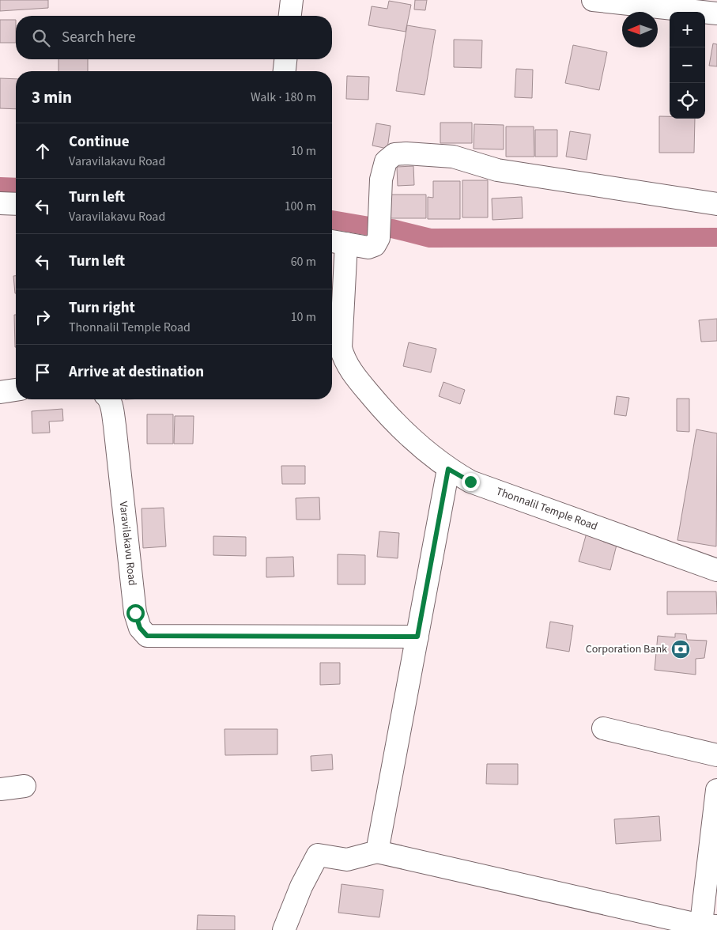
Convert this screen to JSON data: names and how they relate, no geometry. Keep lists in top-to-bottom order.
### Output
{
  "streets": {
    "street": ["Thonnalil Temple Road", "Varavilakavu Road"]
  },
  "places": {
    "bank": ["Corporation Bank"]
  },
  "north": "left",
  "page": {
    "map_buttons": ["+", "−"],
    "search": "Search here",
    "heading": ["3 min", "Walk · 180 m"],
    "list": [
      ["Continue", "Varavilakavu Road", "10 m"],
      ["Turn left", "Varavilakavu Road", "100 m"],
      ["Turn left", "60 m"],
      ["Turn right", "Thonnalil Temple Road", "10 m"],
      "Arrive at destination"
    ]
  }
}
